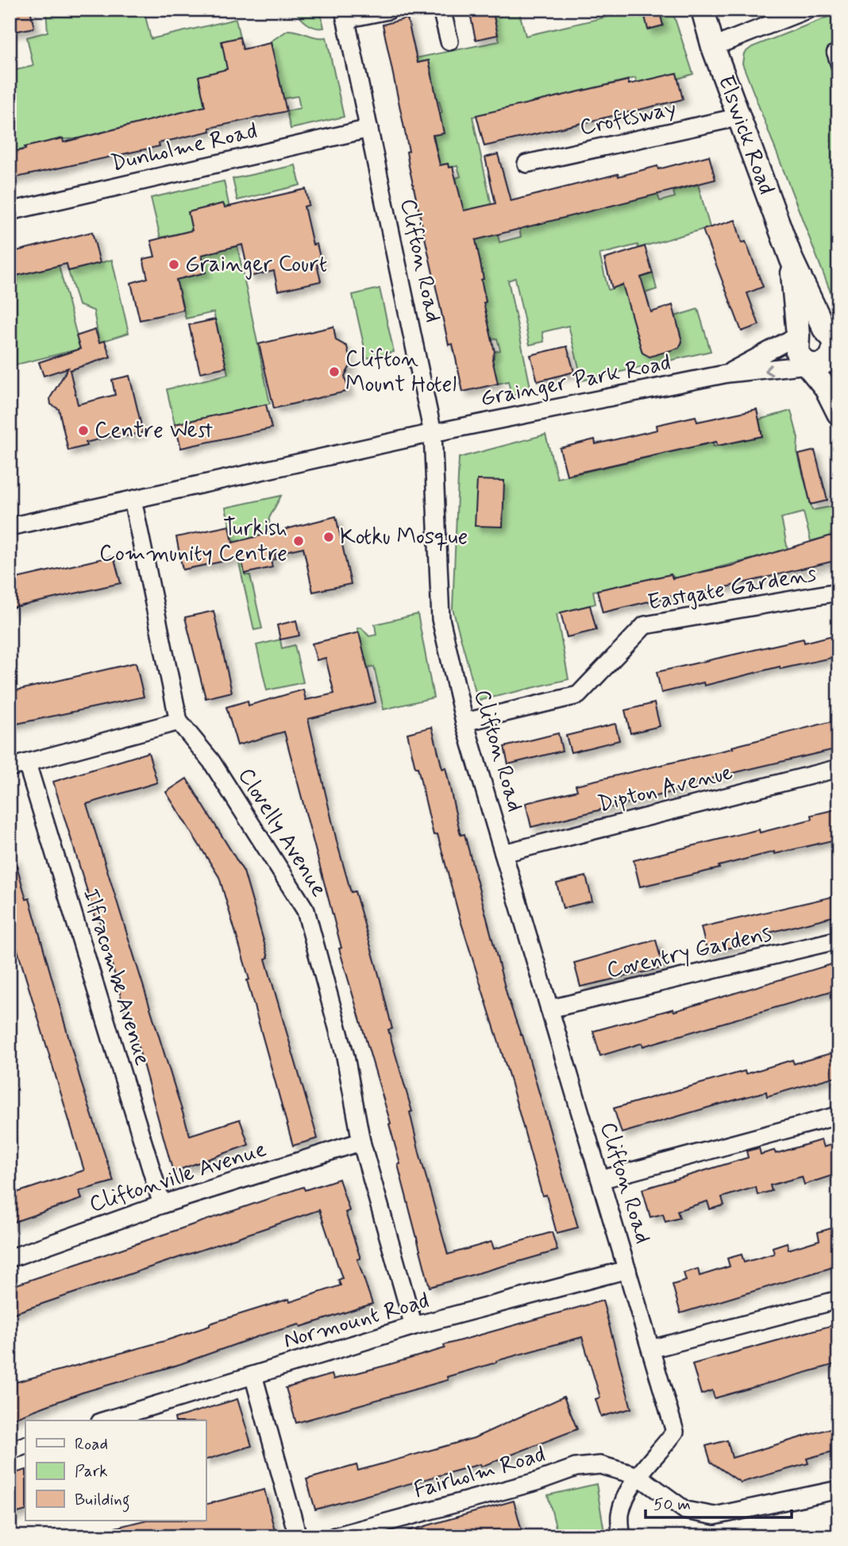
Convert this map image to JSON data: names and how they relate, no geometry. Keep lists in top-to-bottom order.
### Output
{
  "streets": {
    "main road": ["Elswick Road"],
    "street": [
      "Croftsway",
      "Dunholme Road",
      "Clifton Road",
      "Grainger Park Road",
      "Eastgate Gardens",
      "Dipton Avenue",
      "Clovelly Avenue",
      "Coventry Gardens",
      "Ilfracombe Avenue",
      "Cliftonville Avenue",
      "Normount Road",
      "Fairholm Road"
    ]
  },
  "crossings": [
    ["Croftsway", "Elswick Road"],
    ["Elswick Road", "Grainger Park Road"],
    ["Dunholme Road", "Clifton Road"],
    ["Clifton Road", "Grainger Park Road"],
    ["Clifton Road", "Eastgate Gardens"],
    ["Clifton Road", "Dipton Avenue"],
    ["Clifton Road", "Coventry Gardens"],
    ["Clifton Road", "Normount Road"],
    ["Clifton Road", "Fairholm Road"],
    ["Grainger Park Road", "Clovelly Avenue"],
    ["Clovelly Avenue", "Cliftonville Avenue"],
    ["Clovelly Avenue", "Normount Road"],
    ["Ilfracombe Avenue", "Cliftonville Avenue"]
  ],
  "places": [
    "Grainger Court",
    "Clifton Mount Hotel",
    "Centre West",
    "Kotku Mosque",
    "Turkish Community Centre"
  ],
  "legend": ["Road", "Park", "Building"],
  "scale_bar": "50 m"
}
